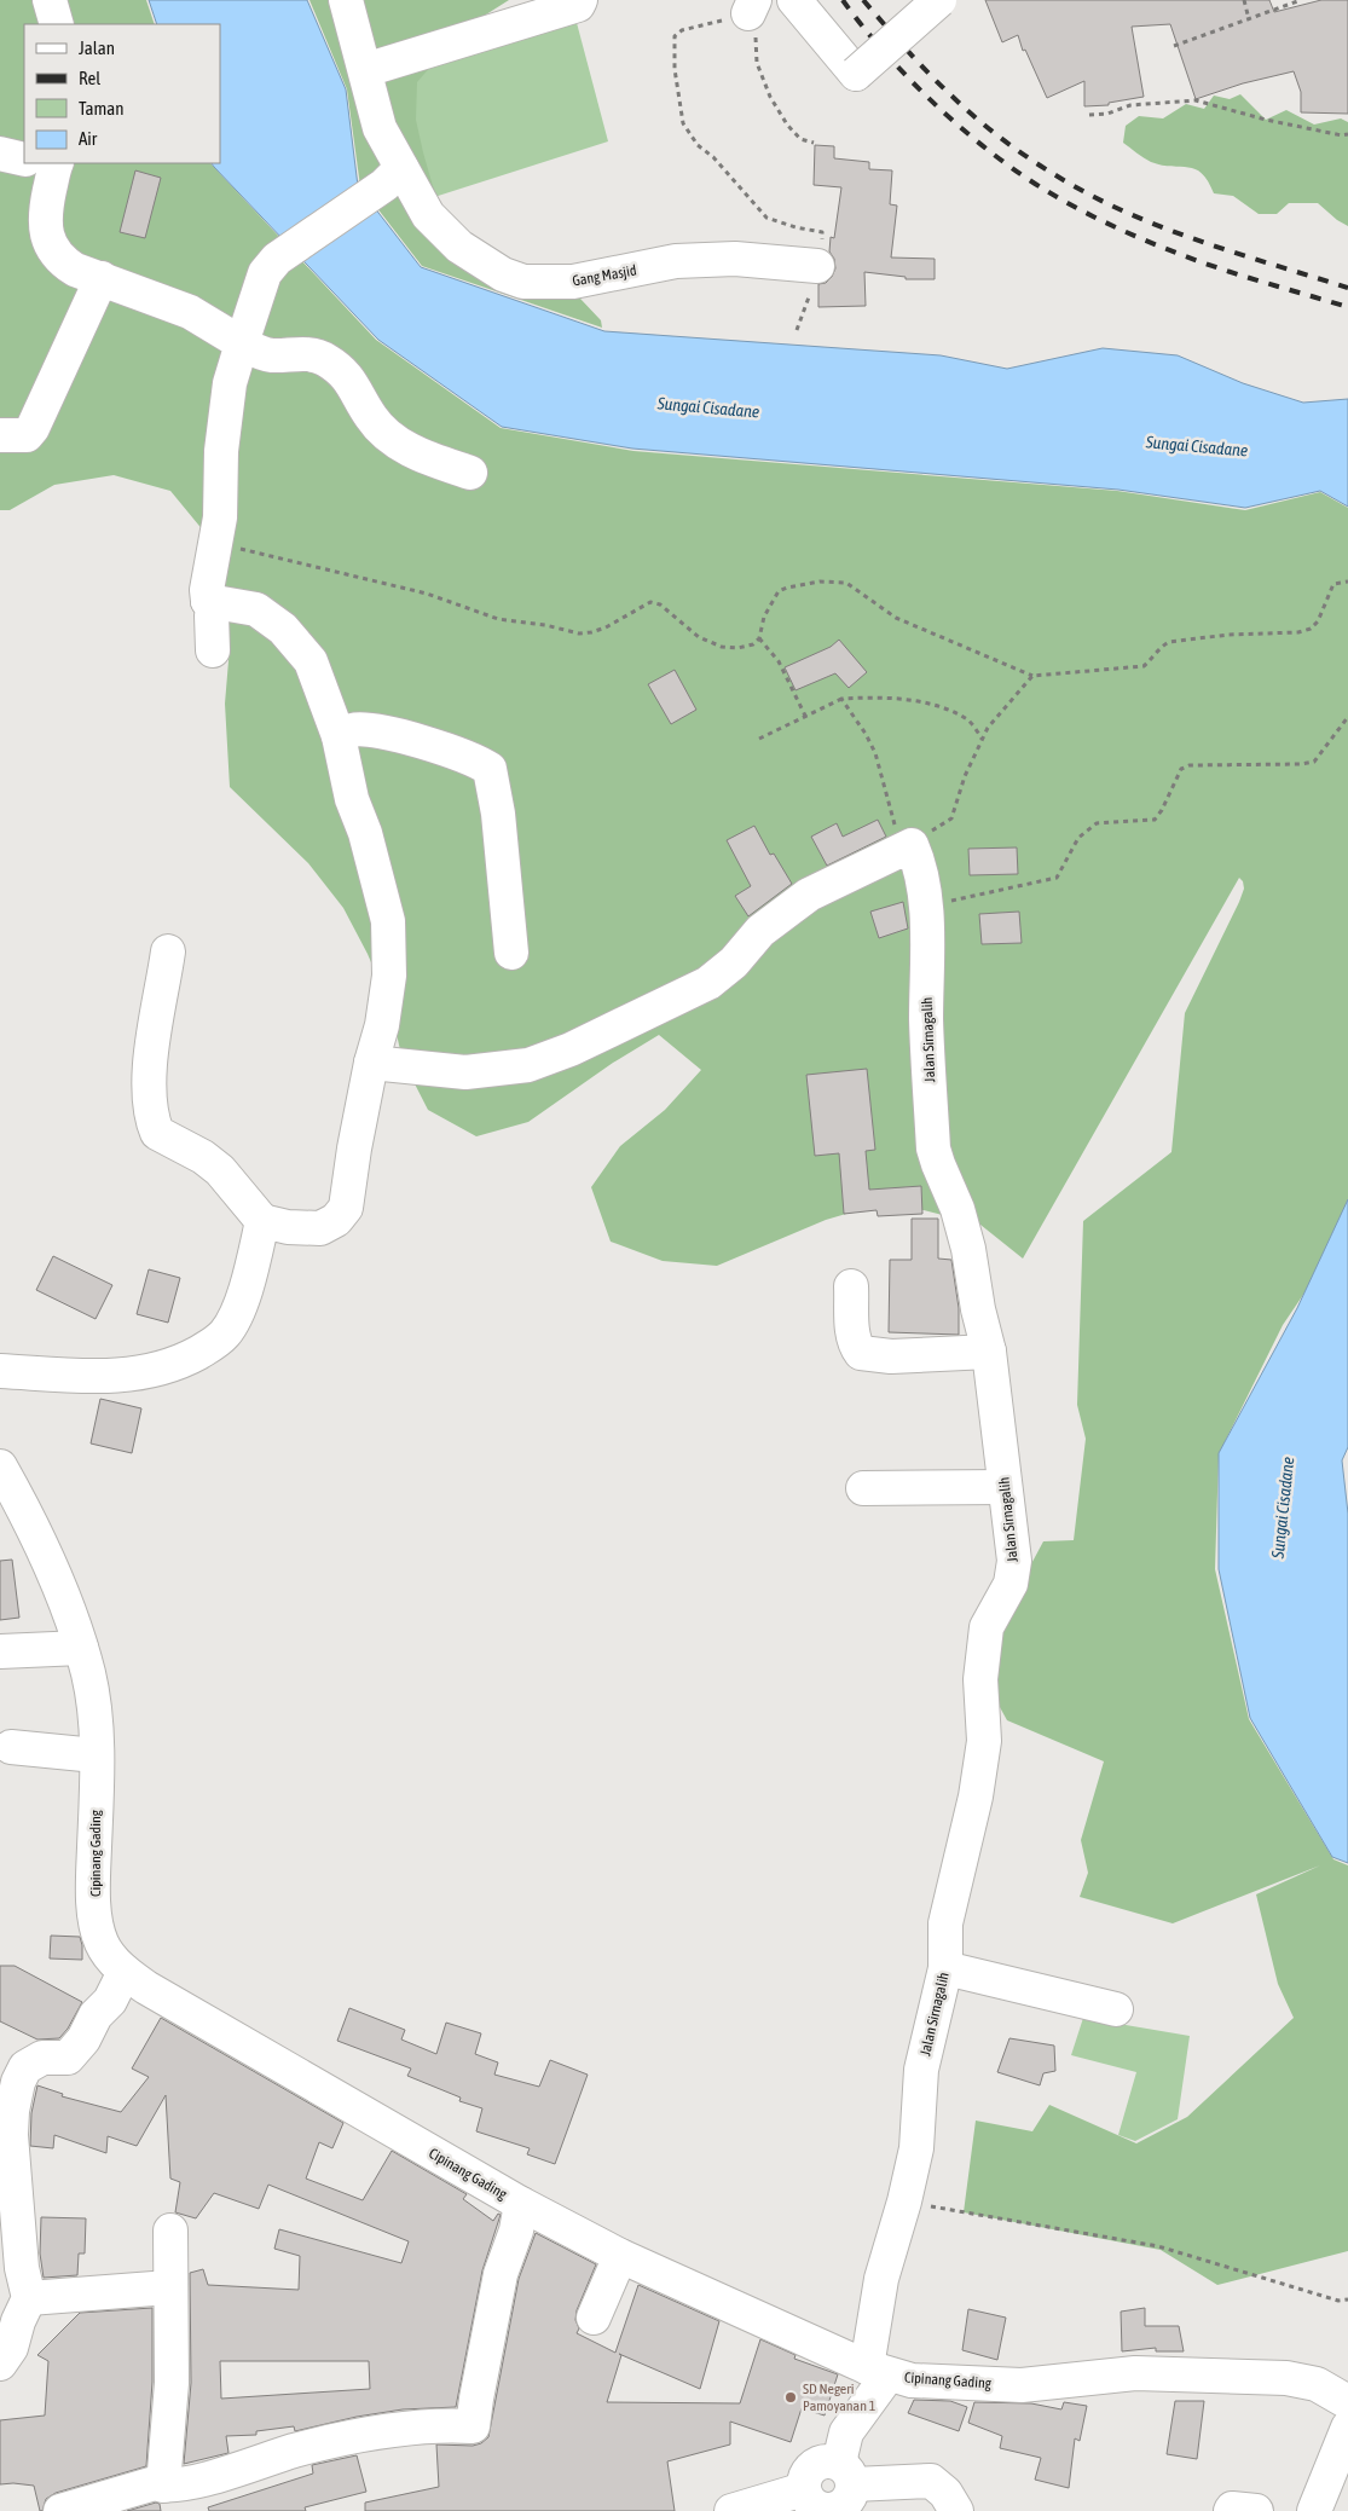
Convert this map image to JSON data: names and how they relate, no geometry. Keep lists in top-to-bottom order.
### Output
{
  "streets": {
    "street": ["Gang Masjid", "Jalan Sirnagalih", "Cipinang Gading"]
  },
  "crossings": [
    ["Jalan Sirnagalih", "Cipinang Gading"]
  ],
  "water": ["Sungai Cisadane"],
  "places": ["SD Negeri Pamoyanan 1"],
  "legend": [
    "Jalan",
    "Rel",
    "Taman",
    "Air"
  ]
}
